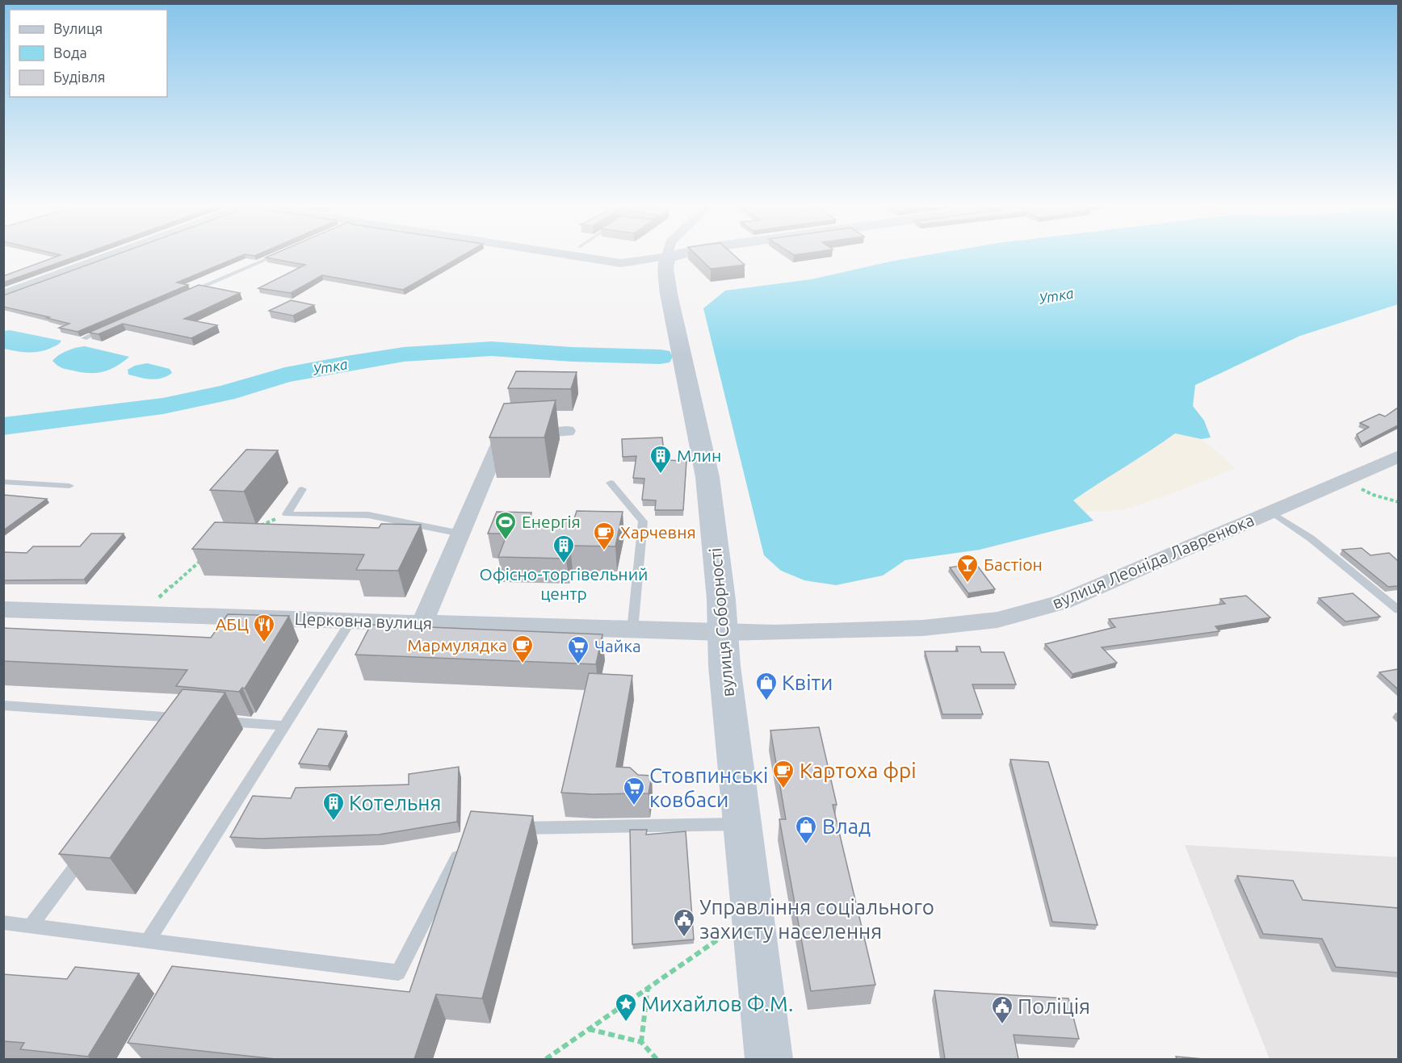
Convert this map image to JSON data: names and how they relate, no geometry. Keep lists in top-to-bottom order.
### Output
{
  "streets": {
    "main road": ["вулиця Соборності"],
    "street": ["вулиця Леоніда Лавренюка", "Церковна вулиця"]
  },
  "crossings": [
    ["вулиця Леоніда Лавренюка", "Церковна вулиця"],
    ["вулиця Леоніда Лавренюка", "вулиця Соборності"],
    ["Церковна вулиця", "вулиця Соборності"]
  ],
  "water": ["Утка"],
  "places": {
    "building": ["Млин", "Офісно-торгівельний центр", "Котельня"],
    "sports": ["Енергія"],
    "cafe": ["Харчевня", "Мармулядка", "Картоха фрі"],
    "bar": ["Бастіон"],
    "restaurant": ["АБЦ"],
    "supermarket": ["Чайка", "Стовпинські ковбаси"],
    "shop": ["Квіти", "Влад"],
    "public building": ["Управління соціального захисту населення", "Поліція"],
    "place": ["Михайлов Ф.М."]
  },
  "legend": ["Вулиця", "Вода", "Будівля"]
}
